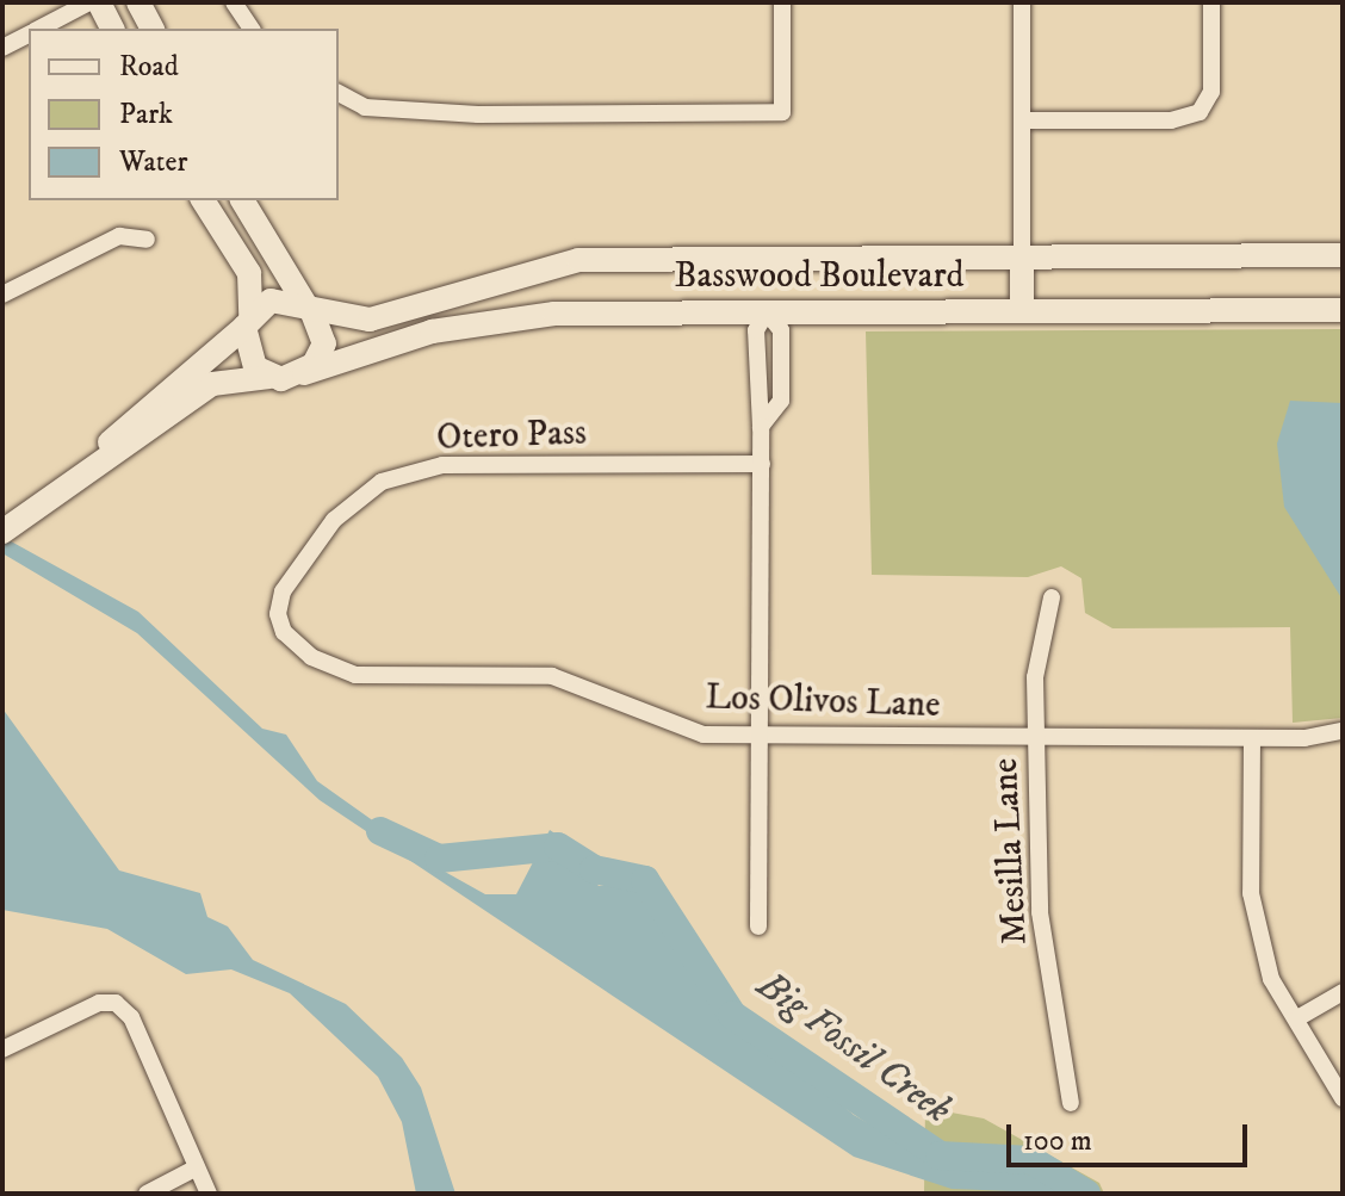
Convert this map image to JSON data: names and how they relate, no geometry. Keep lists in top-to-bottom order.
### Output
{
  "streets": {
    "main road": ["Basswood Boulevard"],
    "street": ["Otero Pass", "Los Olivos Lane", "Mesilla Lane"]
  },
  "crossings": [
    ["Otero Pass", "Los Olivos Lane"],
    ["Los Olivos Lane", "Mesilla Lane"]
  ],
  "water": ["Big Fossil Creek"],
  "legend": ["Road", "Park", "Water"],
  "scale_bar": "100 m"
}
